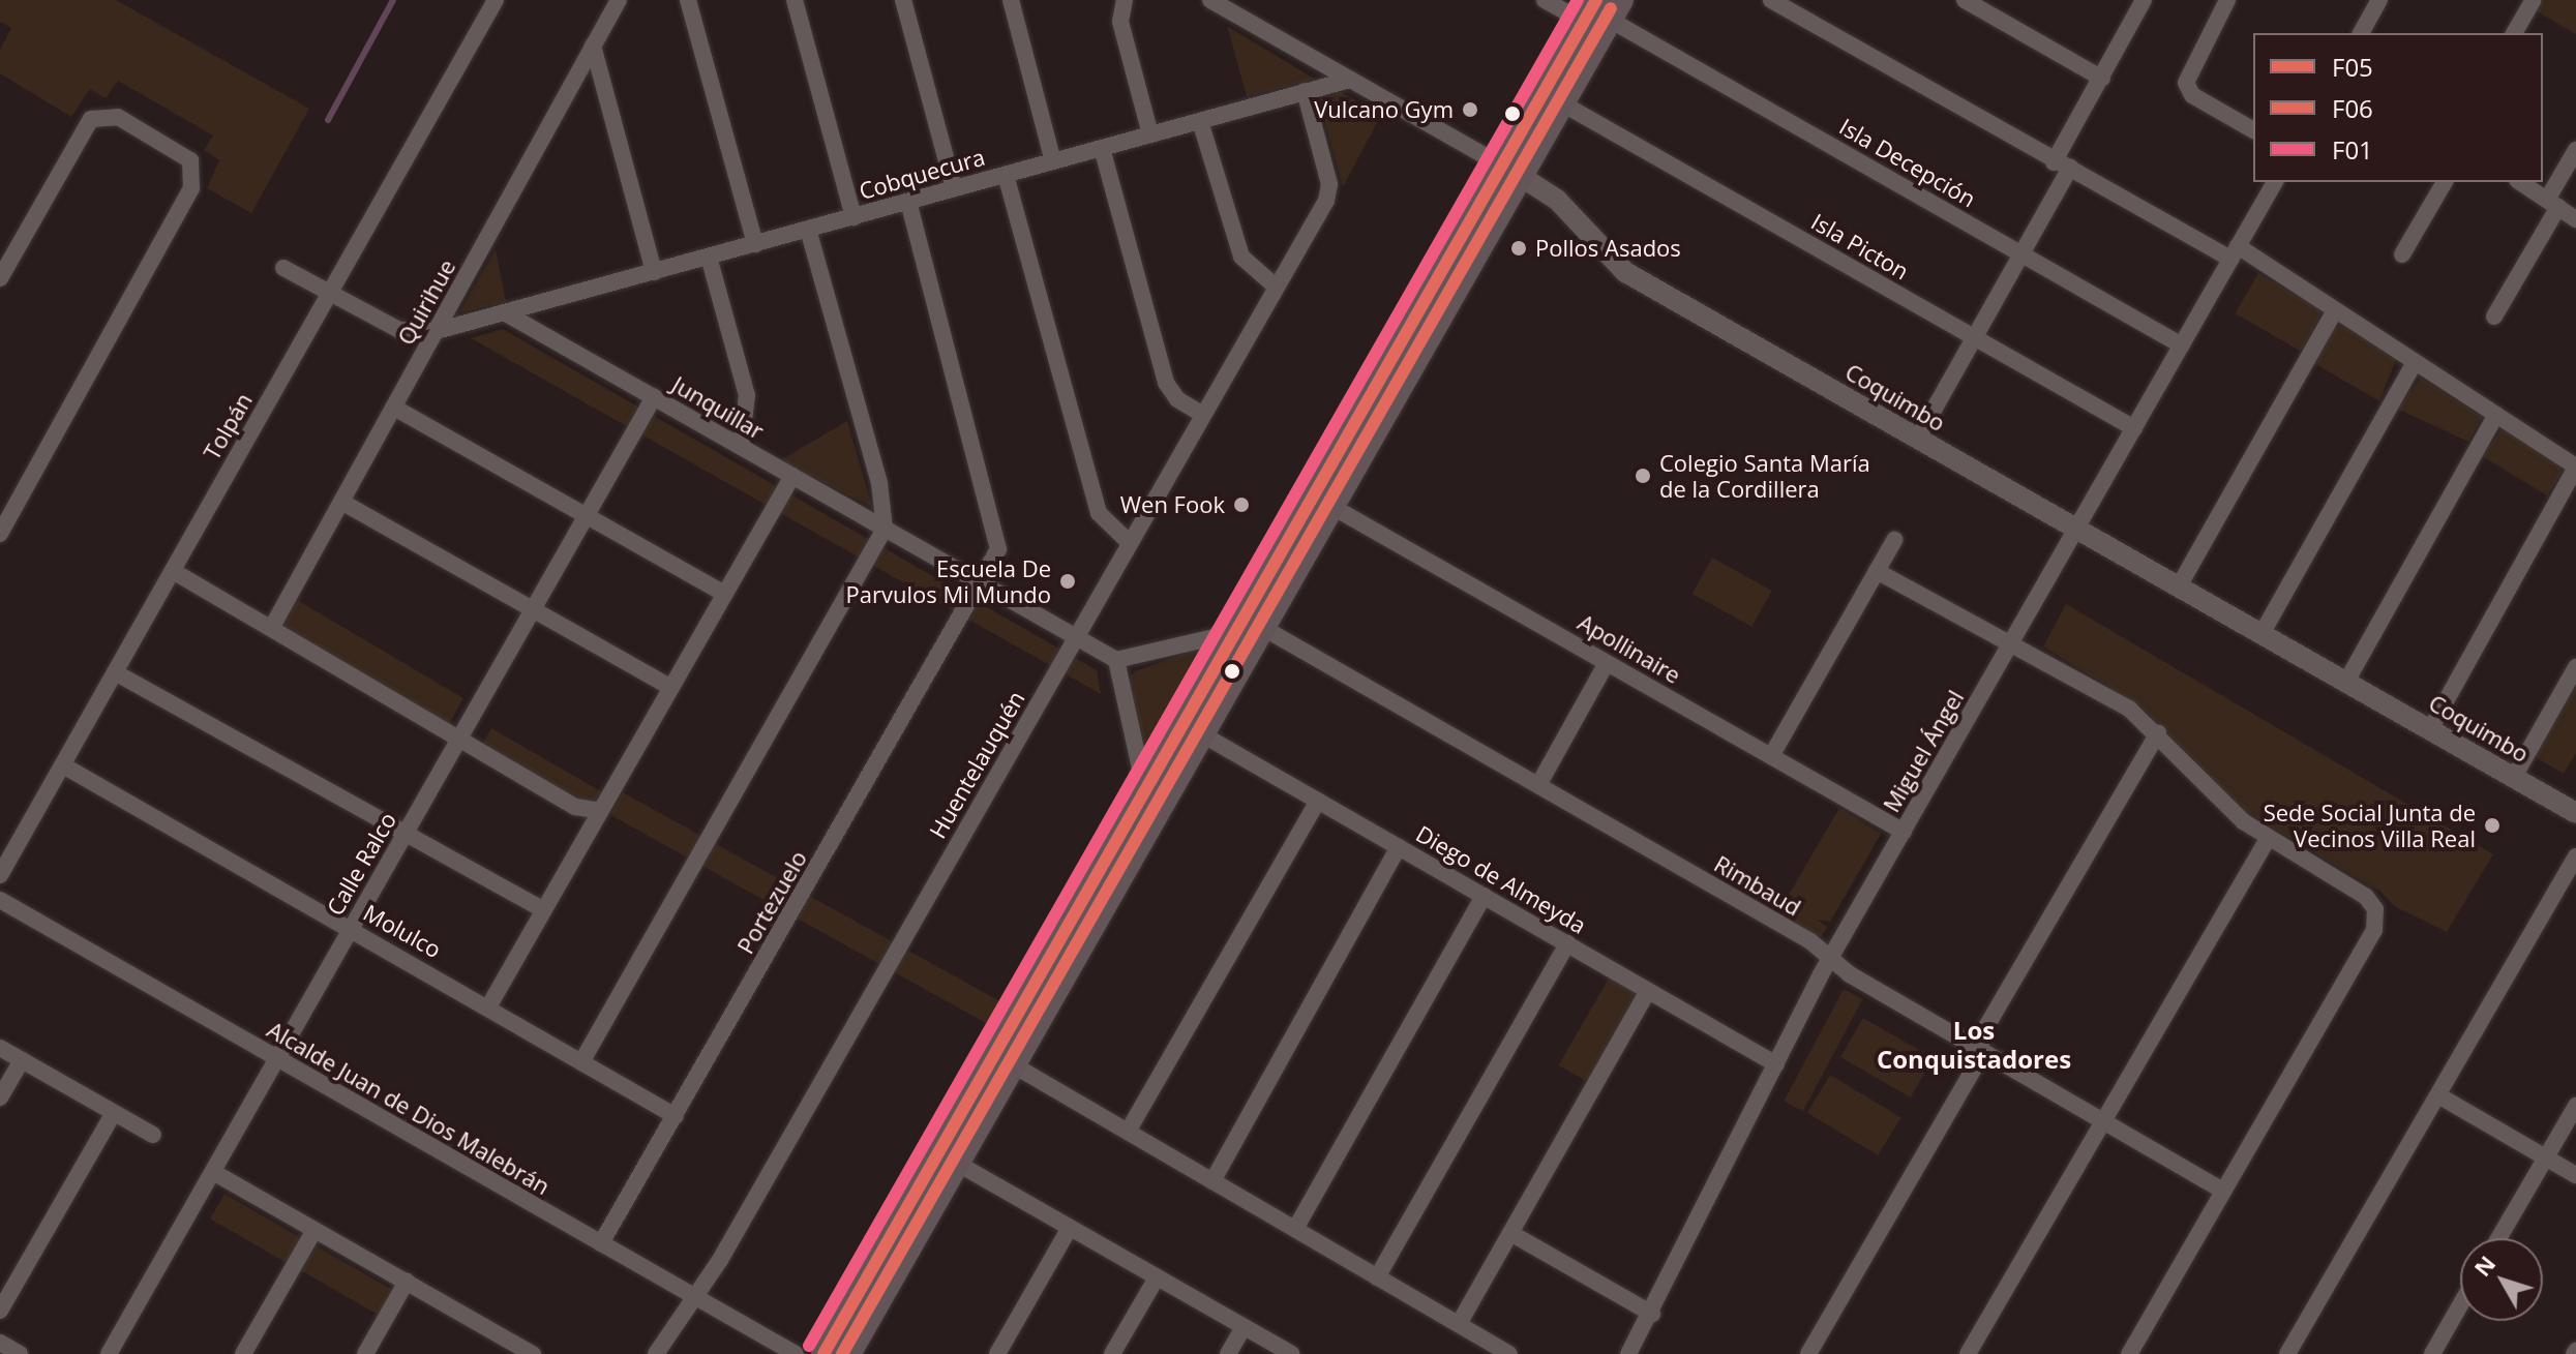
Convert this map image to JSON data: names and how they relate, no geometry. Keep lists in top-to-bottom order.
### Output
{
  "streets": {
    "street": [
      "Isla Decepción",
      "Cobquecura",
      "Isla Picton",
      "Quirihue",
      "Coquimbo",
      "Junquillar",
      "Tolpán",
      "Apollinaire",
      "Miguel Ángel",
      "Huentelauquén",
      "Calle Ralco",
      "Diego de Almeyda",
      "Rimbaud",
      "Portezuelo",
      "Molulco",
      "Alcalde Juan de Dios Malebrán"
    ]
  },
  "crossings": [
    ["Isla Decepción", "Miguel Ángel"],
    ["Cobquecura", "Coquimbo"],
    ["Cobquecura", "Junquillar"],
    ["Cobquecura", "Huentelauquén"],
    ["Cobquecura", "Portezuelo"],
    ["Isla Picton", "Miguel Ángel"],
    ["Coquimbo", "Miguel Ángel"],
    ["Junquillar", "Huentelauquén"],
    ["Junquillar", "Calle Ralco"],
    ["Junquillar", "Portezuelo"],
    ["Tolpán", "Molulco"],
    ["Apollinaire", "Miguel Ángel"],
    ["Miguel Ángel", "Diego de Almeyda"],
    ["Miguel Ángel", "Rimbaud"],
    ["Huentelauquén", "Alcalde Juan de Dios Malebrán"],
    ["Calle Ralco", "Molulco"],
    ["Calle Ralco", "Alcalde Juan de Dios Malebrán"],
    ["Portezuelo", "Molulco"],
    ["Portezuelo", "Alcalde Juan de Dios Malebrán"]
  ],
  "districts": ["Los Conquistadores"],
  "places": [
    "Vulcano Gym",
    "Pollos Asados",
    "Colegio Santa María de la Cordillera",
    "Wen Fook",
    "Escuela De Parvulos Mi Mundo",
    "Sede Social Junta de Vecinos Villa Real"
  ],
  "lines": ["transit line F05", "transit line F01", "transit line F06"],
  "legend": ["F05", "F06", "F01"],
  "north": "top left"
}
